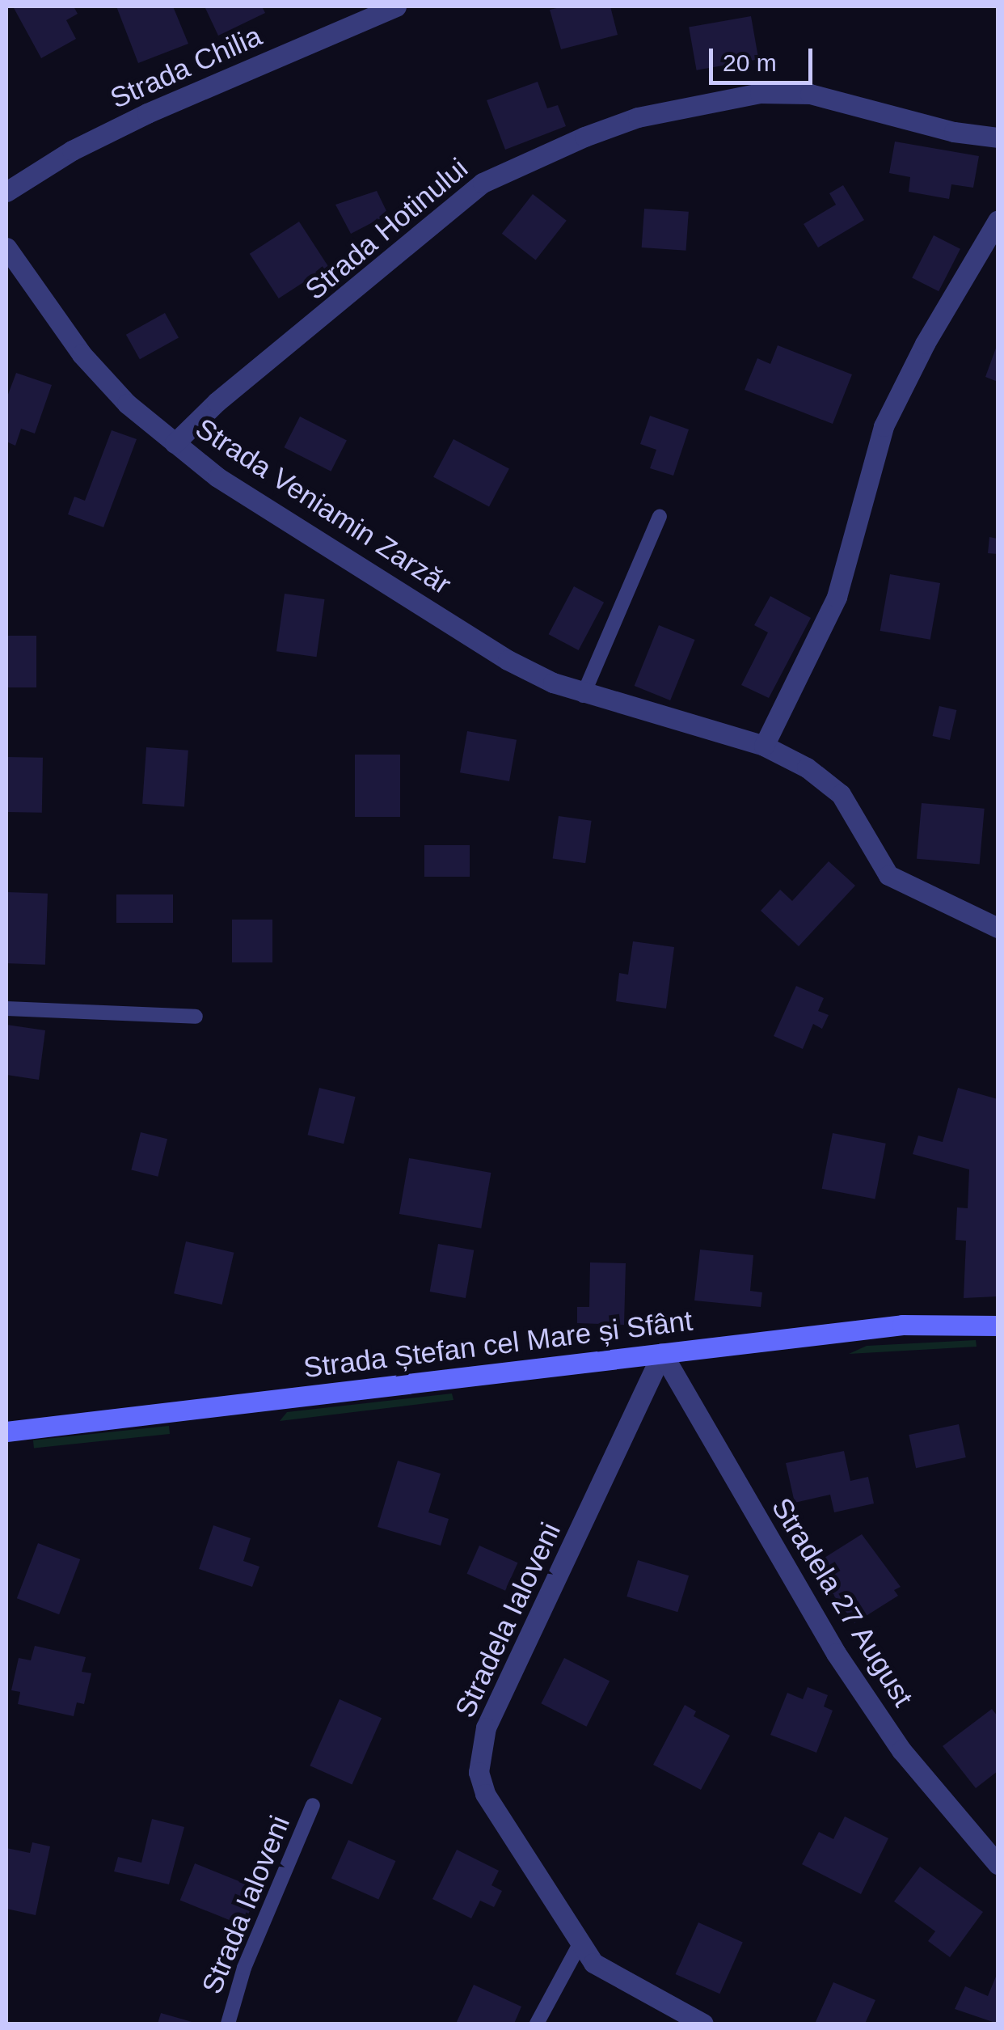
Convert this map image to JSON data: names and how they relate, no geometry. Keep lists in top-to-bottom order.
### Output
{
  "streets": {
    "main road": ["Strada Ștefan cel Mare și Sfânt"],
    "street": [
      "Strada Chilia",
      "Strada Hotinului",
      "Strada Veniamin Zarzăr",
      "Stradela 27 August",
      "Stradela Ialoveni"
    ],
    "lane": ["Strada Ialoveni"]
  },
  "crossings": [
    ["Strada Hotinului", "Strada Veniamin Zarzăr"],
    ["Strada Ștefan cel Mare și Sfânt", "Stradela 27 August"],
    ["Strada Ștefan cel Mare și Sfânt", "Stradela Ialoveni"],
    ["Stradela 27 August", "Stradela Ialoveni"]
  ],
  "scale_bar": "20 m"
}
